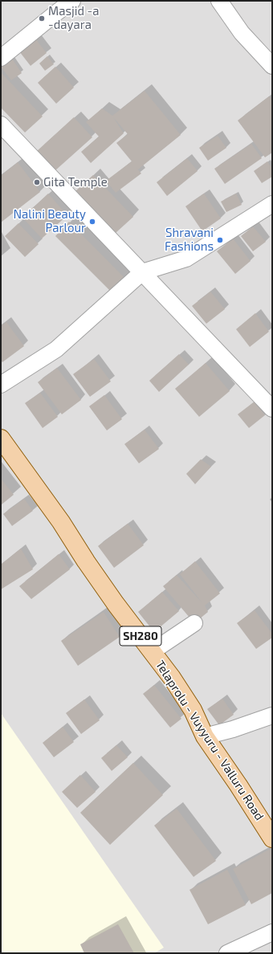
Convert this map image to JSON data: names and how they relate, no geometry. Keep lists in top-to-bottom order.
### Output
{
  "streets": {
    "main road": ["SH280", "Telaprolu - Vuyyuru - Valluru Road"]
  },
  "places": [
    "Masjid -a -dayara",
    "Gita Temple",
    "Nalini Beauty Parlour",
    "Shravani Fashions"
  ]
}
